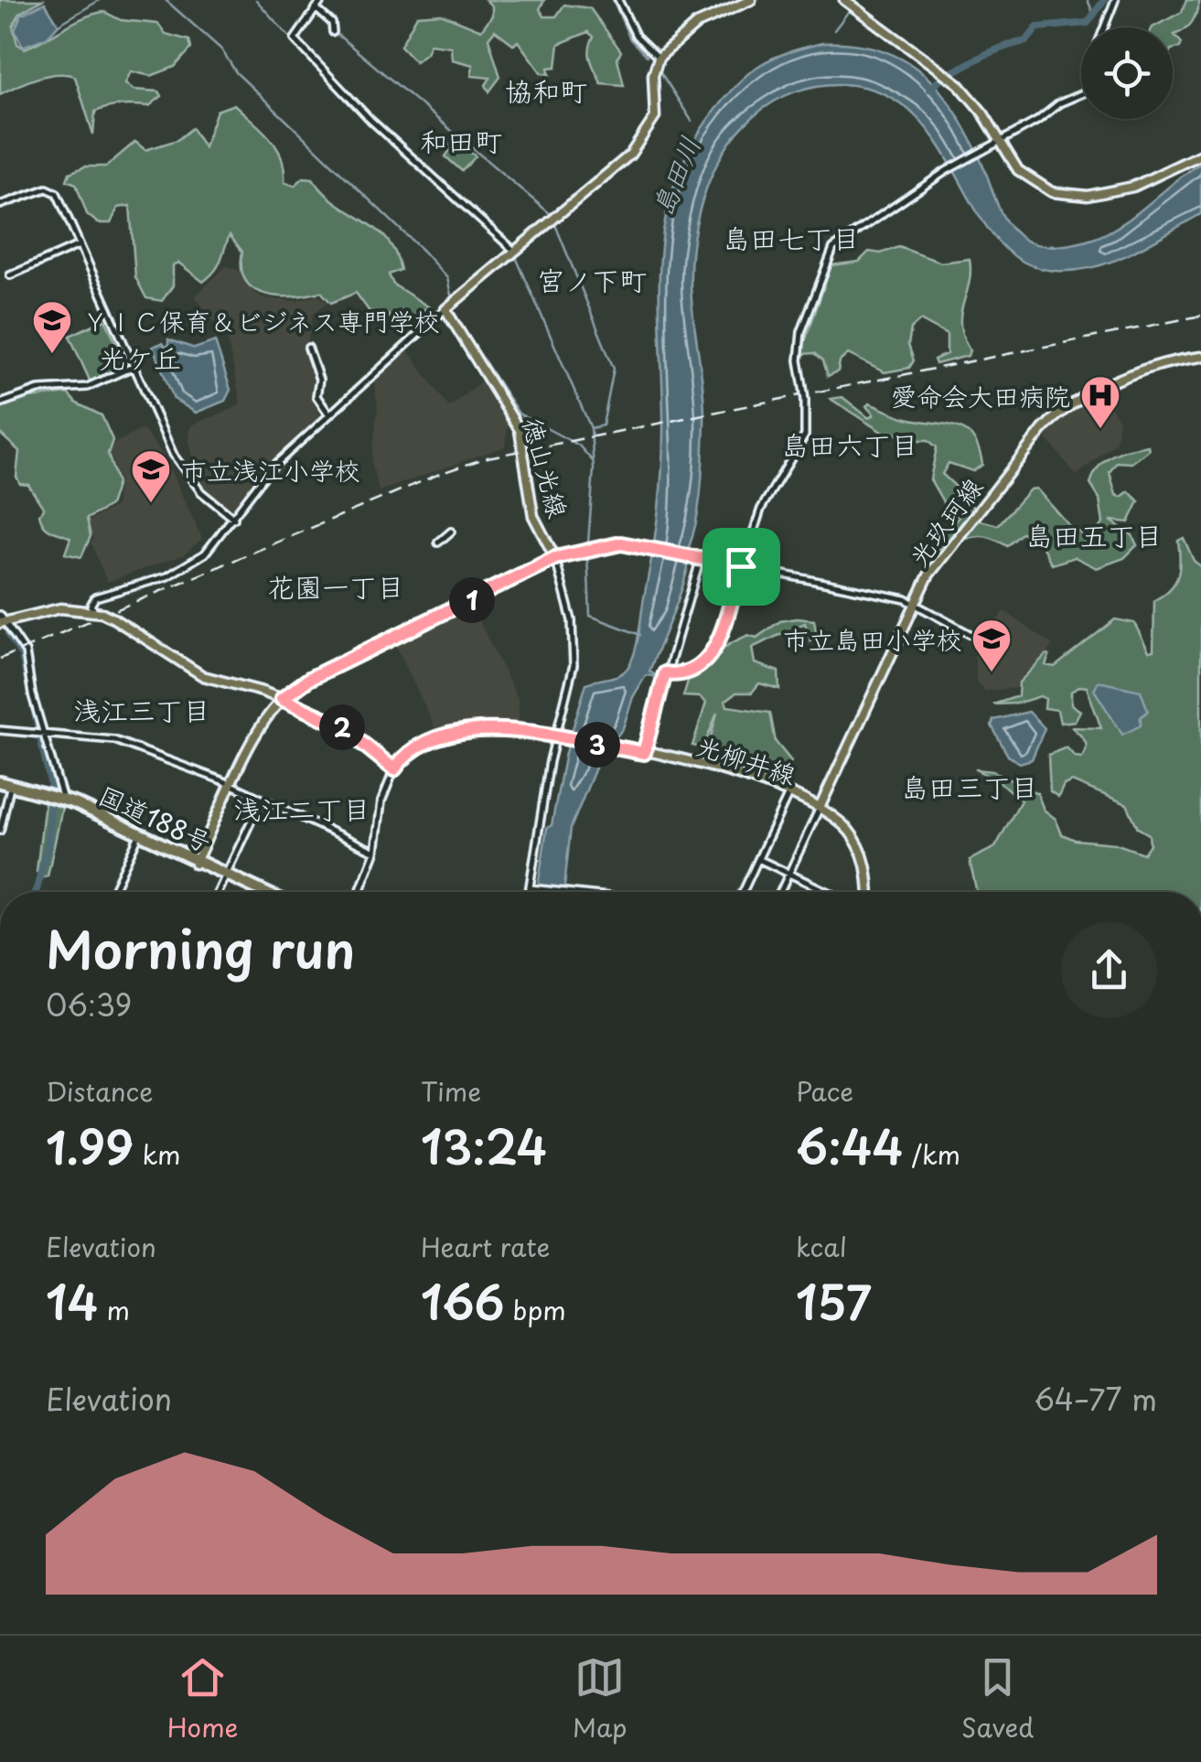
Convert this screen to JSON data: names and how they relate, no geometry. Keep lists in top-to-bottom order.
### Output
{
  "streets": {
    "highway": ["国道188号"],
    "main road": ["徳山光線", "光玖珂線", "光柳井線"]
  },
  "crossings": [
    ["光玖珂線", "光柳井線"]
  ],
  "districts": [
    "協和町",
    "和田町",
    "島田七丁目",
    "宮ノ下町",
    "光ケ丘",
    "島田六丁目",
    "島田五丁目",
    "花園一丁目",
    "浅江三丁目",
    "島田三丁目",
    "浅江二丁目"
  ],
  "water": ["島田川"],
  "places": {
    "school or university": ["ＹＩＣ保育＆ビジネス専門学校", "市立浅江小学校", "市立島田小学校"],
    "hospital": ["愛命会大田病院"]
  },
  "page": {
    "pins": ["1", "2", "3"],
    "heading": ["Morning run", "06:39"],
    "stats": [
      ["Distance", "1.99 km"],
      ["Time", "13:24"],
      ["Pace", "6:44 /km"],
      ["Elevation", "14 m"],
      ["Heart rate", "166 bpm"],
      ["kcal", "157"]
    ],
    "chart": ["Elevation", "64–77 m"],
    "tabs": ["Home", "Map", "Saved"]
  }
}
